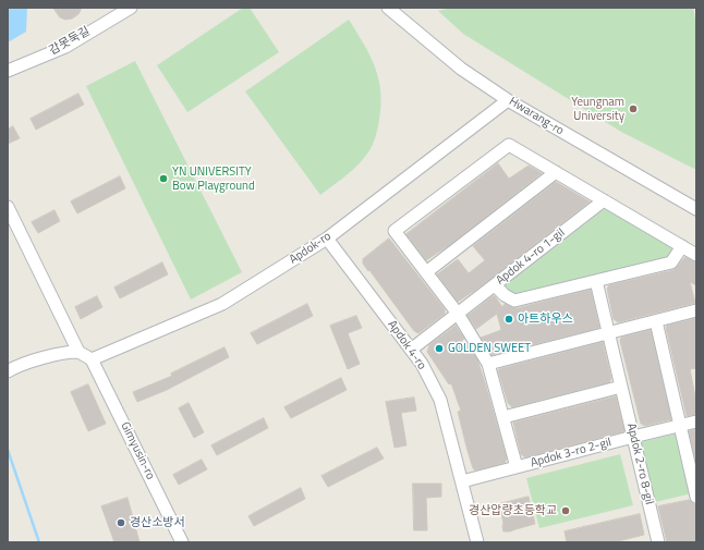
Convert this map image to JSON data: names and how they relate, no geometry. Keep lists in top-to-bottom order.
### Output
{
  "streets": {
    "street": [
      "감못둑길",
      "Hwarang-ro",
      "Apdok-ro",
      "Apdok 4-ro 1-gil",
      "Apdok 4-ro",
      "Gimyusin-ro",
      "Apdok 3-ro 2-gil",
      "Apdok 2-ro 8-gil"
    ]
  },
  "crossings": [
    ["Hwarang-ro", "Apdok-ro"],
    ["Apdok-ro", "Apdok 4-ro"],
    ["Apdok-ro", "Gimyusin-ro"],
    ["Apdok 4-ro 1-gil", "Apdok 4-ro"],
    ["Apdok 4-ro", "Apdok 3-ro 2-gil"],
    ["Apdok 3-ro 2-gil", "Apdok 2-ro 8-gil"]
  ],
  "places": [
    "Yeungnam University",
    "YN UNIVERSITY Bow Playground",
    "아트하우스",
    "GOLDEN SWEET",
    "경산압량초등학교",
    "경산소방서"
  ]
}
